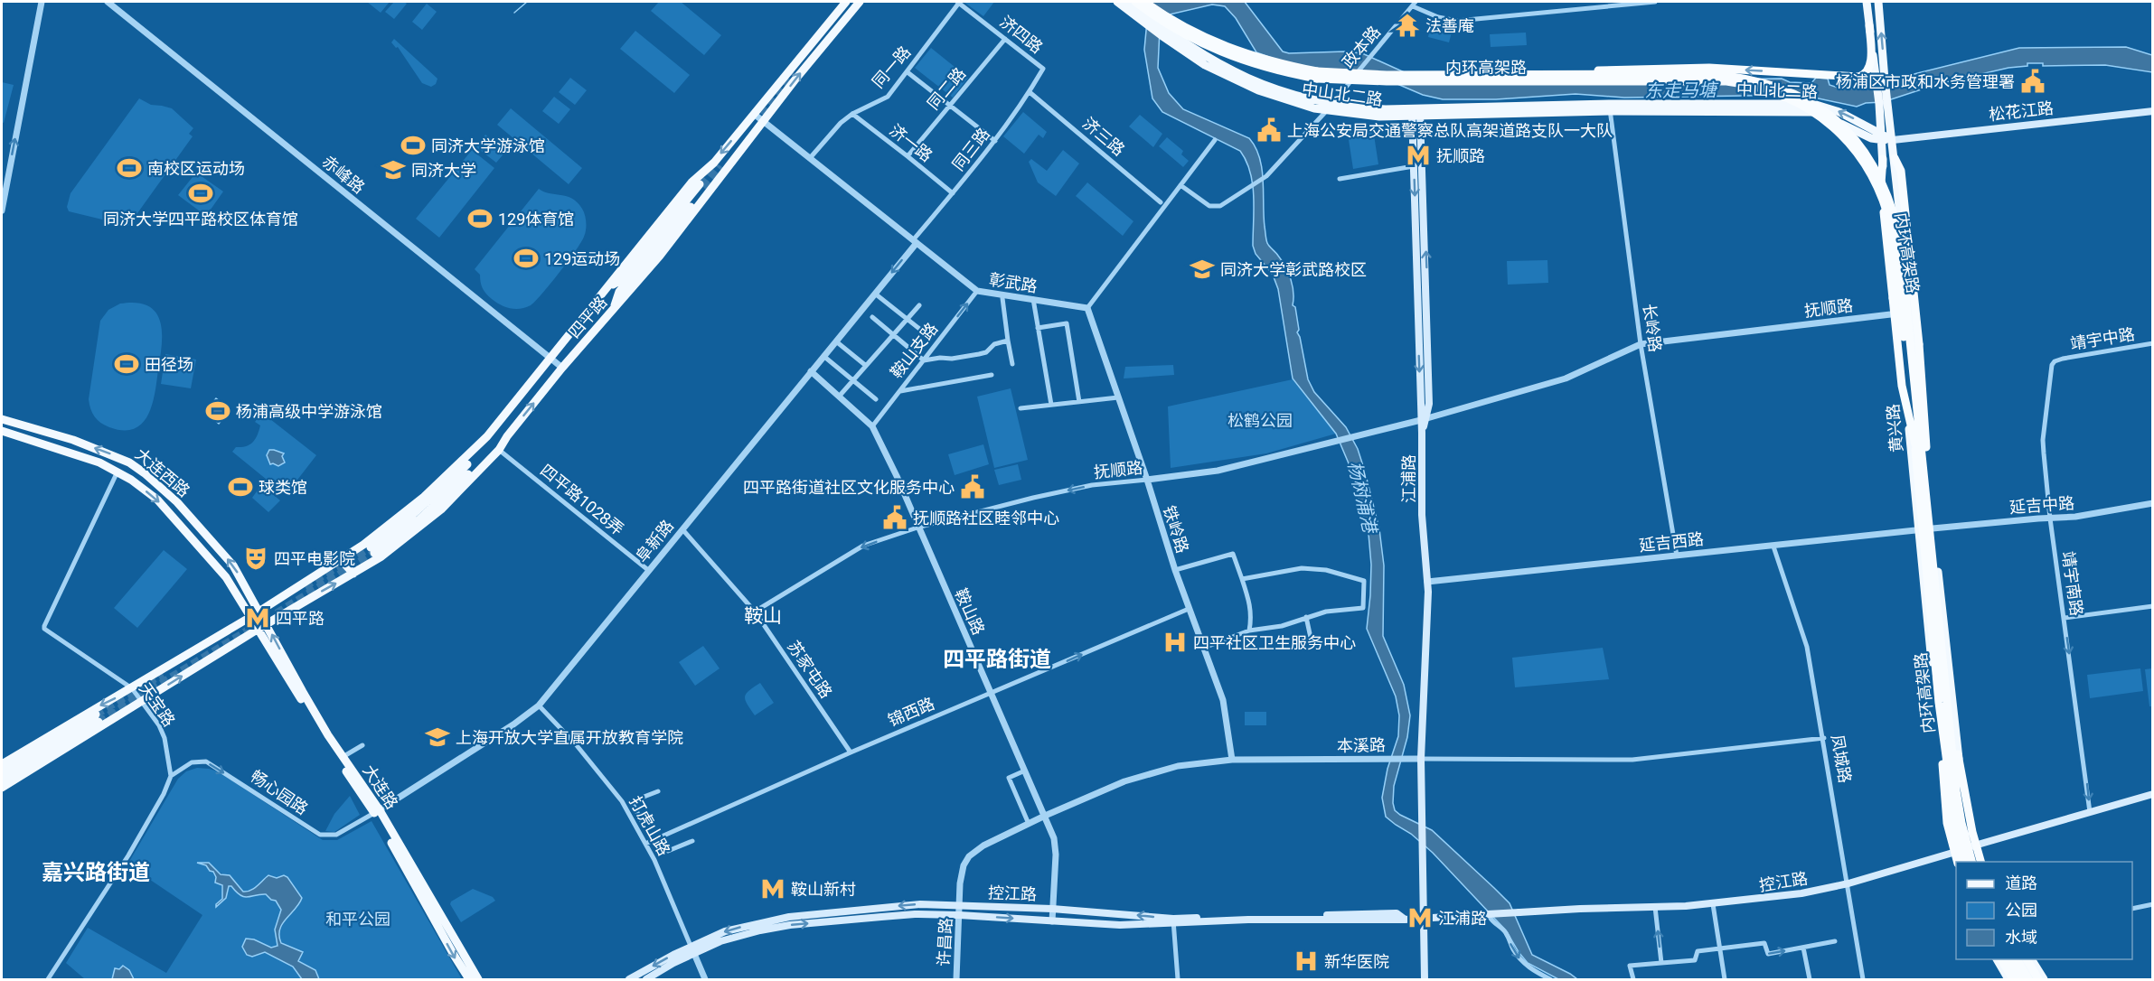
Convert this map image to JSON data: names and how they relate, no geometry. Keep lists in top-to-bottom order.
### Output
{
  "streets": {
    "highway": ["内环高架路"],
    "main road": [
      "中山北二路",
      "松花江路",
      "四平路",
      "黄兴路",
      "大连西路",
      "江浦路",
      "大连路",
      "控江路"
    ],
    "street": [
      "济四路",
      "政本路",
      "同一路",
      "同二路",
      "济三路",
      "济一路",
      "同三路",
      "赤峰路",
      "彰武路",
      "抚顺路",
      "长岭路",
      "靖宇中路",
      "鞍山支路",
      "四平路1028弄",
      "延吉中路",
      "铁岭路",
      "阜新路",
      "延吉西路",
      "靖宇南路",
      "鞍山路",
      "苏家屯路",
      "天宝路",
      "锦西路",
      "本溪路",
      "凤城路",
      "畅心园路",
      "打虎山路",
      "许昌路"
    ]
  },
  "crossings": [
    ["济四路", "同一路"],
    ["济四路", "同二路"],
    ["济四路", "同三路"],
    ["政本路", "中山北二路"],
    ["同一路", "济一路"],
    ["同一路", "彰武路"],
    ["同二路", "济一路"],
    ["中山北二路", "松花江路"],
    ["中山北二路", "长岭路"],
    ["中山北二路", "黄兴路"],
    ["中山北二路", "江浦路"],
    ["松花江路", "黄兴路"],
    ["济三路", "同三路"],
    ["济一路", "同三路"],
    ["同三路", "彰武路"],
    ["同三路", "阜新路"],
    ["赤峰路", "四平路"],
    ["彰武路", "鞍山支路"],
    ["彰武路", "铁岭路"],
    ["彰武路", "阜新路"],
    ["抚顺路", "长岭路"],
    ["抚顺路", "黄兴路"],
    ["抚顺路", "江浦路"],
    ["抚顺路", "铁岭路"],
    ["抚顺路", "鞍山路"],
    ["抚顺路", "苏家屯路"],
    ["四平路", "大连西路"],
    ["四平路", "四平路1028弄"],
    ["四平路", "天宝路"],
    ["四平路", "大连路"],
    ["长岭路", "延吉西路"],
    ["靖宇中路", "靖宇南路"],
    ["鞍山支路", "鞍山路"],
    ["黄兴路", "延吉中路"],
    ["黄兴路", "延吉西路"],
    ["黄兴路", "控江路"],
    ["大连西路", "天宝路"],
    ["大连西路", "大连路"],
    ["江浦路", "延吉西路"],
    ["江浦路", "本溪路"],
    ["江浦路", "控江路"],
    ["四平路1028弄", "阜新路"],
    ["延吉中路", "延吉西路"],
    ["延吉中路", "靖宇南路"],
    ["铁岭路", "锦西路"],
    ["铁岭路", "本溪路"],
    ["阜新路", "鞍山路"],
    ["阜新路", "苏家屯路"],
    ["阜新路", "大连路"],
    ["阜新路", "畅心园路"],
    ["阜新路", "打虎山路"],
    ["延吉西路", "凤城路"],
    ["靖宇南路", "控江路"],
    ["鞍山路", "锦西路"],
    ["鞍山路", "本溪路"],
    ["鞍山路", "控江路"],
    ["苏家屯路", "锦西路"],
    ["天宝路", "畅心园路"],
    ["锦西路", "打虎山路"],
    ["本溪路", "凤城路"],
    ["本溪路", "控江路"],
    ["本溪路", "许昌路"],
    ["凤城路", "控江路"],
    ["大连路", "畅心园路"],
    ["打虎山路", "控江路"],
    ["控江路", "许昌路"]
  ],
  "one_way": ["靖宇南路", "锦西路", "畅心园路"],
  "districts": ["鞍山", "四平路街道", "嘉兴路街道"],
  "water": ["东走马塘", "杨树浦港"],
  "parks": ["松鹤公园", "和平公园"],
  "places": {
    "temple": ["法善庵"],
    "public building": [
      "杨浦区市政和水务管理署",
      "上海公安局交通警察总队高架道路支队一大队",
      "四平路街道社区文化服务中心",
      "抚顺路社区睦邻中心"
    ],
    "sports": [
      "同济大学游泳馆",
      "南校区运动场",
      "同济大学四平路校区体育馆",
      "129体育馆",
      "129运动场",
      "田径场",
      "杨浦高级中学游泳馆",
      "球类馆"
    ],
    "metro station": [
      "抚顺路",
      "四平路",
      "鞍山新村",
      "江浦路"
    ],
    "school or university": ["同济大学", "同济大学彰武路校区", "上海开放大学直属开放教育学院"],
    "theatre": ["四平电影院"],
    "hospital": ["四平社区卫生服务中心", "新华医院"]
  },
  "legend": ["道路", "公园", "水域"]
}
